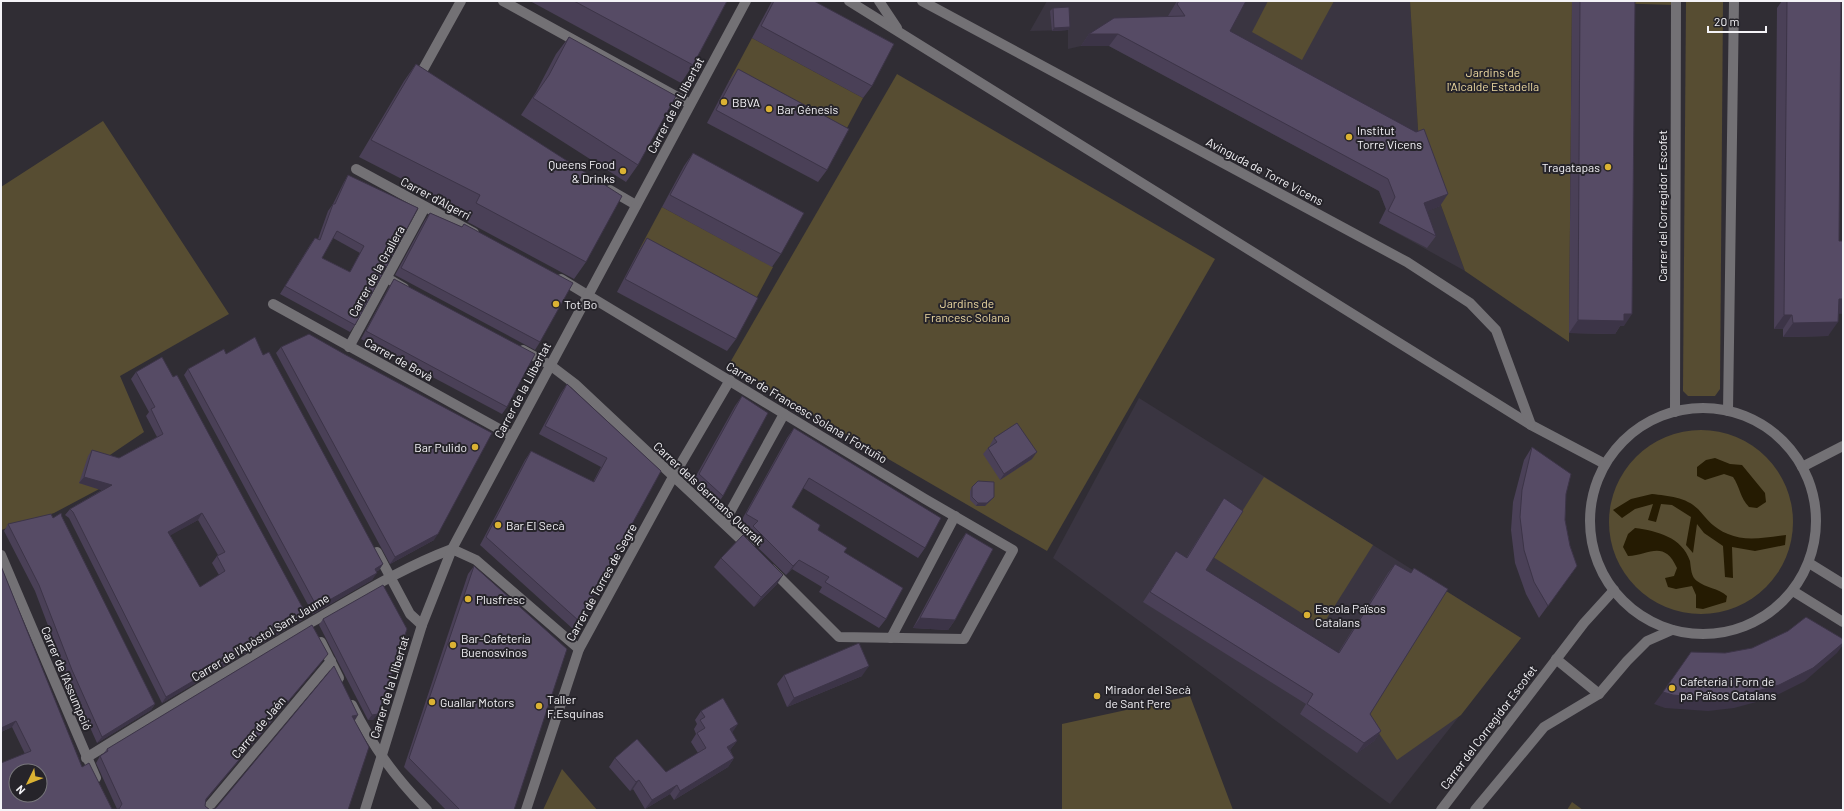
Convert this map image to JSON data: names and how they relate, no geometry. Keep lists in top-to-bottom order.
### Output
{
  "streets": {
    "street": [
      "Carrer de la Llibertat",
      "Avinguda de Torre Vicens",
      "Carrer d'Algerri",
      "Carrer del Corregidor Escofet",
      "Carrer de la Grallera",
      "Carrer de Bovà",
      "Carrer de Francesc Solana i Fortuño",
      "Carrer dels Germans Queralt",
      "Carrer de Torres de Segre",
      "Carrer de l'Apòstol Sant Jaume",
      "Carrer de l'Assumpció",
      "Carrer de Jaén"
    ]
  },
  "crossings": [
    ["Carrer de la Llibertat", "Carrer de Bovà"],
    ["Carrer de la Llibertat", "Carrer de Francesc Solana i Fortuño"],
    ["Carrer de la Llibertat", "Carrer dels Germans Queralt"],
    ["Carrer de la Llibertat", "Carrer de l'Apòstol Sant Jaume"],
    ["Carrer d'Algerri", "Carrer de la Grallera"],
    ["Carrer de la Grallera", "Carrer de Bovà"],
    ["Carrer de Francesc Solana i Fortuño", "Carrer dels Germans Queralt"],
    ["Carrer de Francesc Solana i Fortuño", "Carrer de Torres de Segre"],
    ["Carrer dels Germans Queralt", "Carrer de Torres de Segre"],
    ["Carrer de l'Apòstol Sant Jaume", "Carrer de l'Assumpció"]
  ],
  "parks": ["Jardins de l'Alcalde Estadella", "Jardins de Francesc Solana"],
  "places": [
    "BBVA",
    "Bar Génesis",
    "Institut Torre Vicens",
    "Tragatapas",
    "Queens Food & Drinks",
    "Tot Bo",
    "Bar Pulido",
    "Bar El Secà",
    "Plusfresc",
    "Escola Països Catalans",
    "Bar-Cafetería Buenosvinos",
    "Cafeteria i Forn de pa Països Catalans",
    "Mirador del Secà de Sant Pere",
    "Guallar Motors",
    "Taller F.Esquinas"
  ],
  "scale_bar": "20 m",
  "north": "bottom left"
}
